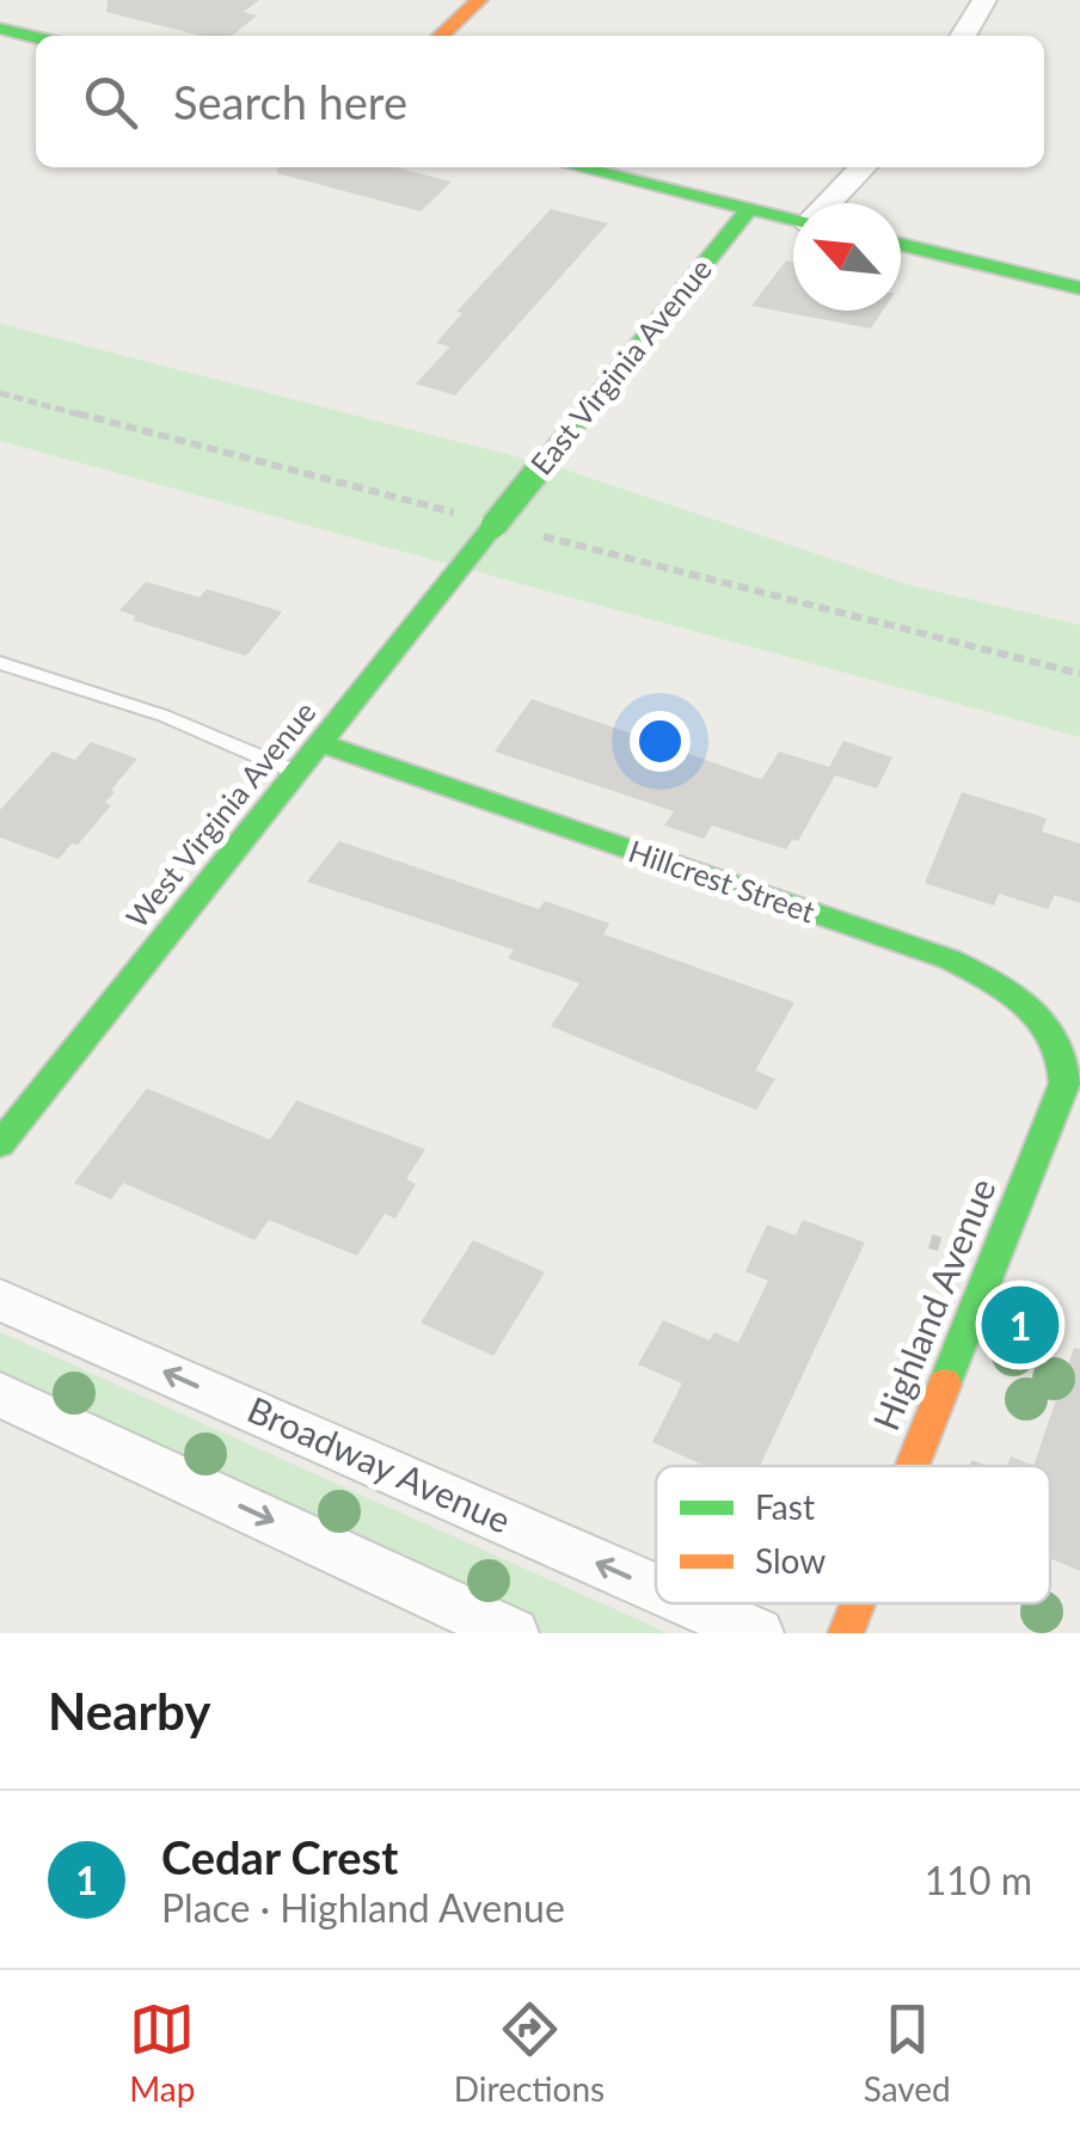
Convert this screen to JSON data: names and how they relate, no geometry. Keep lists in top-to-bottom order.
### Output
{
  "streets": {
    "street": [
      "East Virginia Avenue",
      "West Virginia Avenue",
      "Hillcrest Street",
      "Highland Avenue",
      "Broadway Avenue"
    ]
  },
  "crossings": [
    ["East Virginia Avenue", "West Virginia Avenue"],
    ["West Virginia Avenue", "Hillcrest Street"],
    ["Hillcrest Street", "Highland Avenue"]
  ],
  "legend": ["Fast", "Slow"],
  "north": "top left",
  "page": {
    "search": "Search here",
    "pins": "1",
    "heading": "Nearby",
    "list": [
      {
        "mark": "1",
        "name": "Cedar Crest",
        "note": "Place · Highland Avenue",
        "value": "110 m"
      }
    ],
    "nav": ["Map", "Directions", "Saved"]
  }
}
